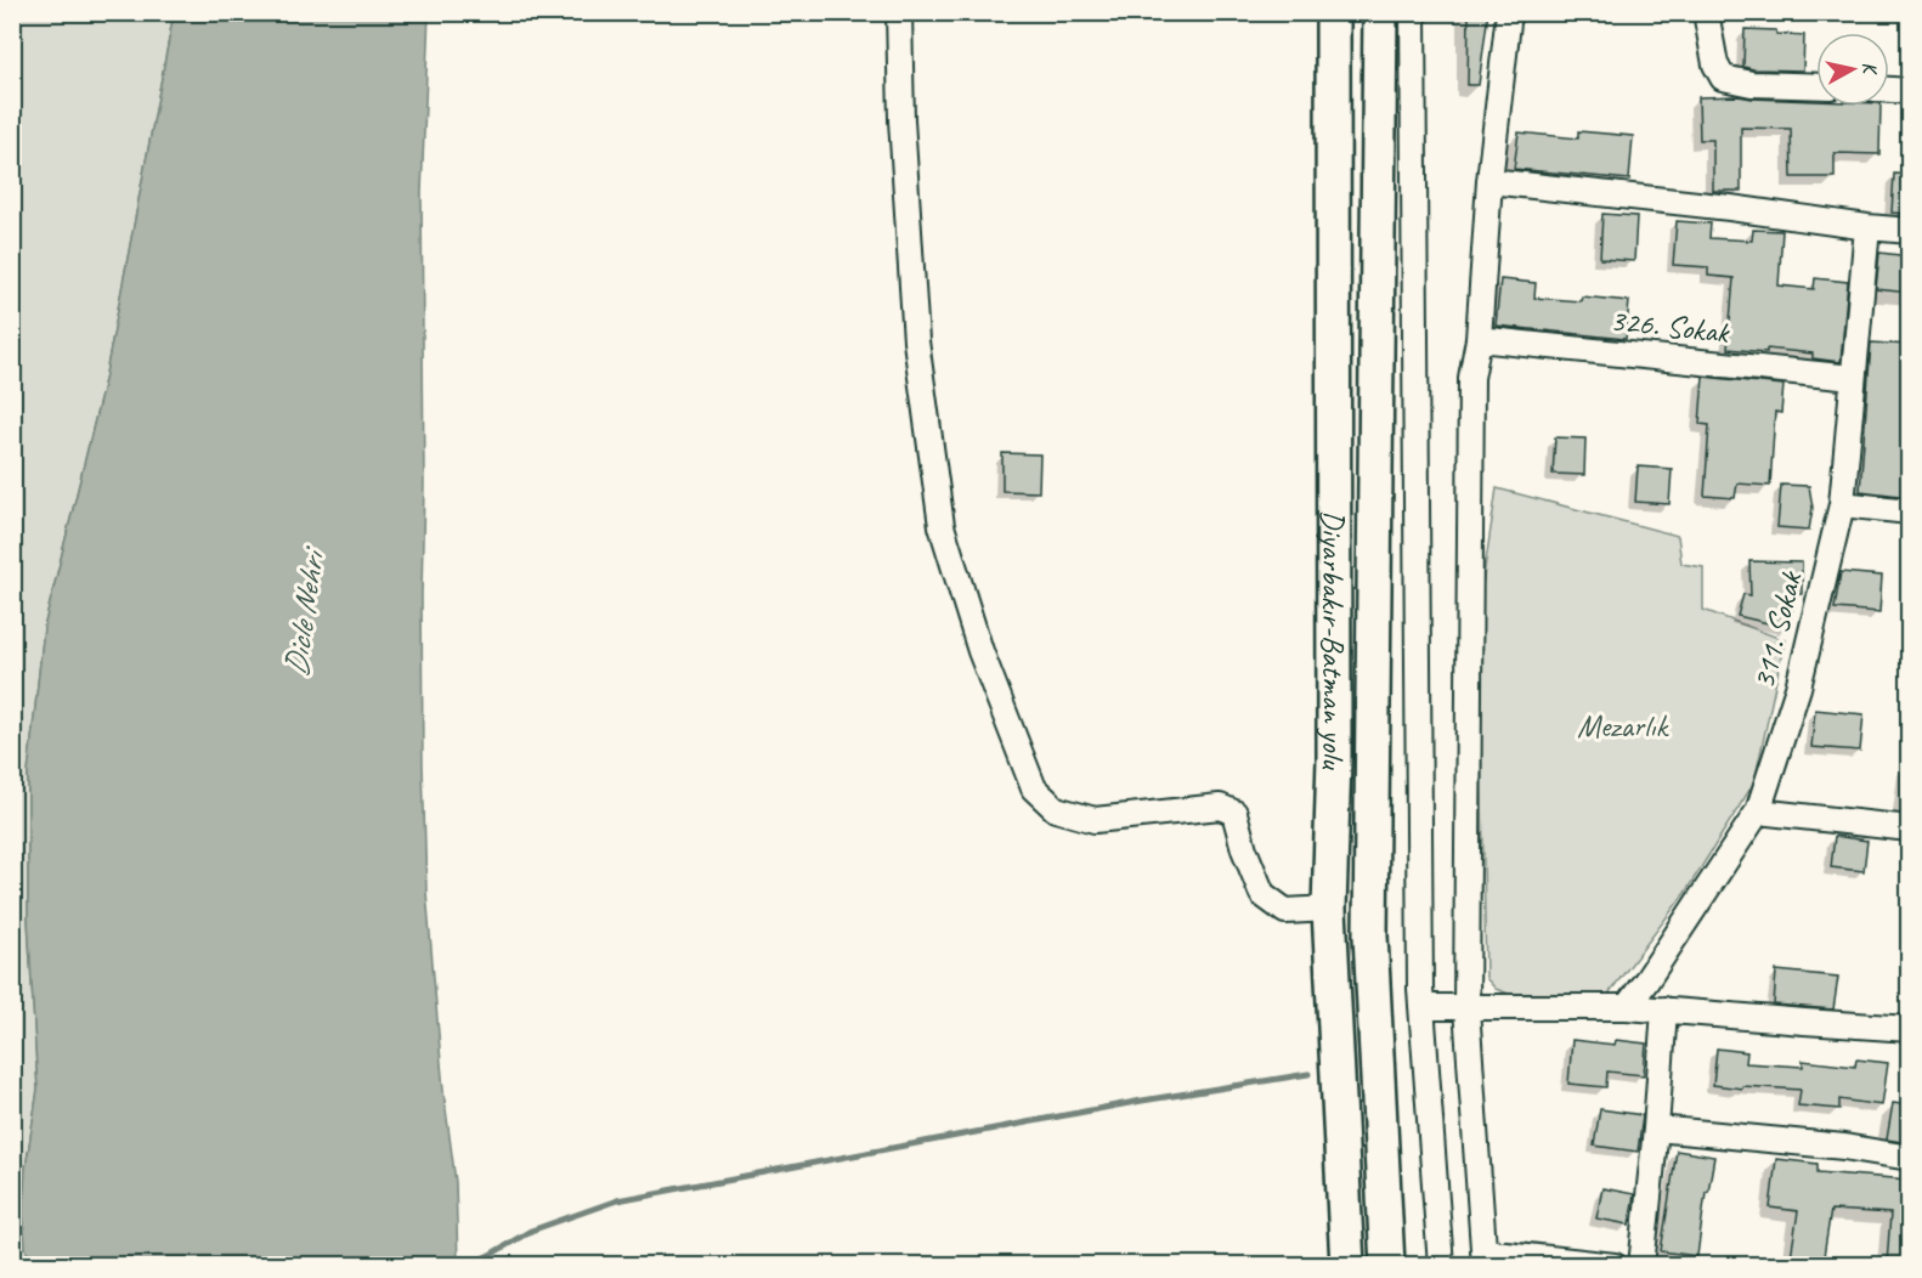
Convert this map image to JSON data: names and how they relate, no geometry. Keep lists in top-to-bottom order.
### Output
{
  "streets": {
    "highway": ["Diyarbakır-Batman yolu"],
    "street": ["326. Sokak", "311. Sokak"]
  },
  "crossings": [
    ["326. Sokak", "311. Sokak"]
  ],
  "water": ["Dicle Nehri"],
  "parks": ["Mezarlık"],
  "north": "right"
}
